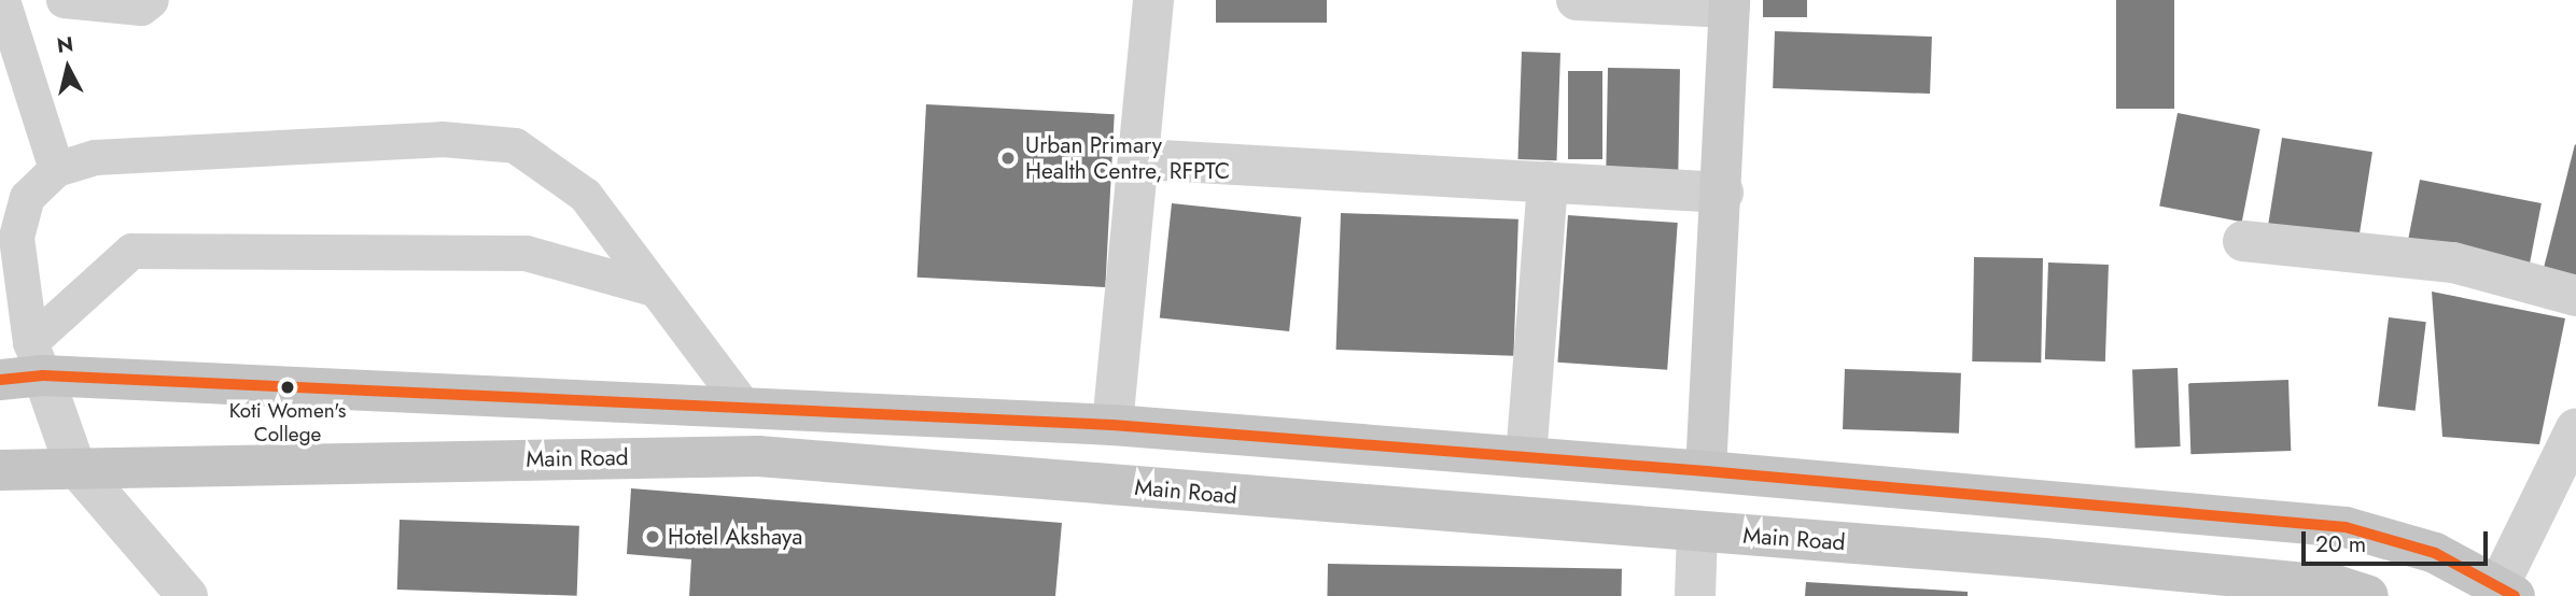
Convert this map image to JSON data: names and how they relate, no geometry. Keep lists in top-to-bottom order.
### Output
{
  "streets": {
    "main road": ["Main Road"]
  },
  "places": ["Urban Primary Health Centre, RFPTC", "Koti Women's College", "Hotel Akshaya"],
  "scale_bar": "20 m",
  "north": "top"
}
